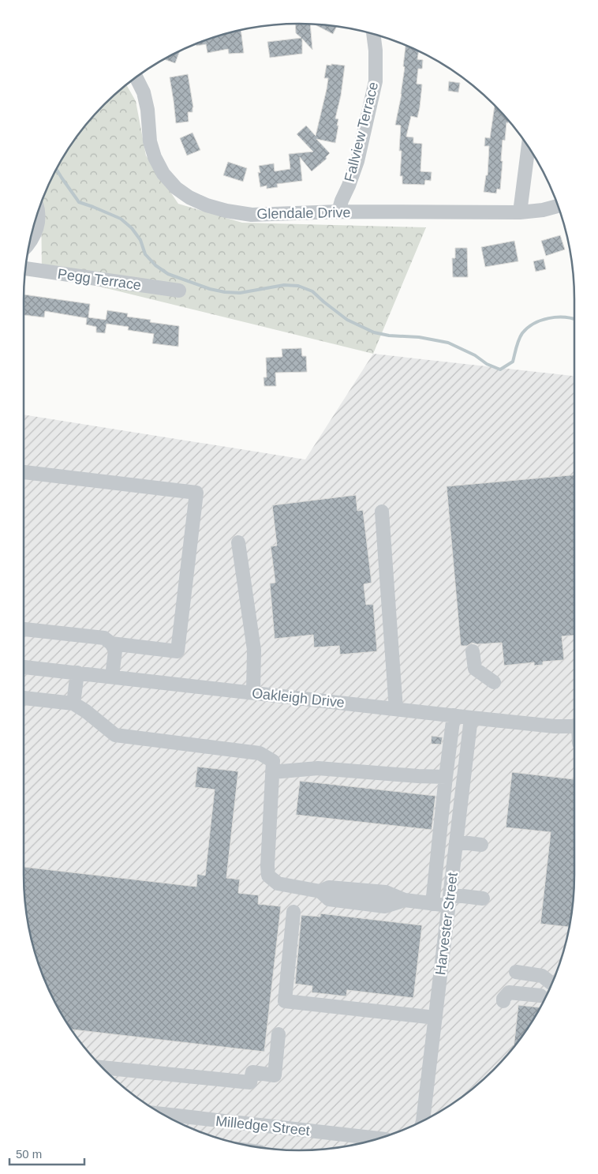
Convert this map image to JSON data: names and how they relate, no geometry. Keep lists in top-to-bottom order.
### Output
{
  "streets": {
    "street": [
      "Fallview Terrace",
      "Glendale Drive",
      "Pegg Terrace",
      "Oakleigh Drive",
      "Harvester Street",
      "Milledge Street"
    ]
  },
  "crossings": [
    ["Fallview Terrace", "Glendale Drive"],
    ["Oakleigh Drive", "Harvester Street"]
  ],
  "scale_bar": "50 m"
}
